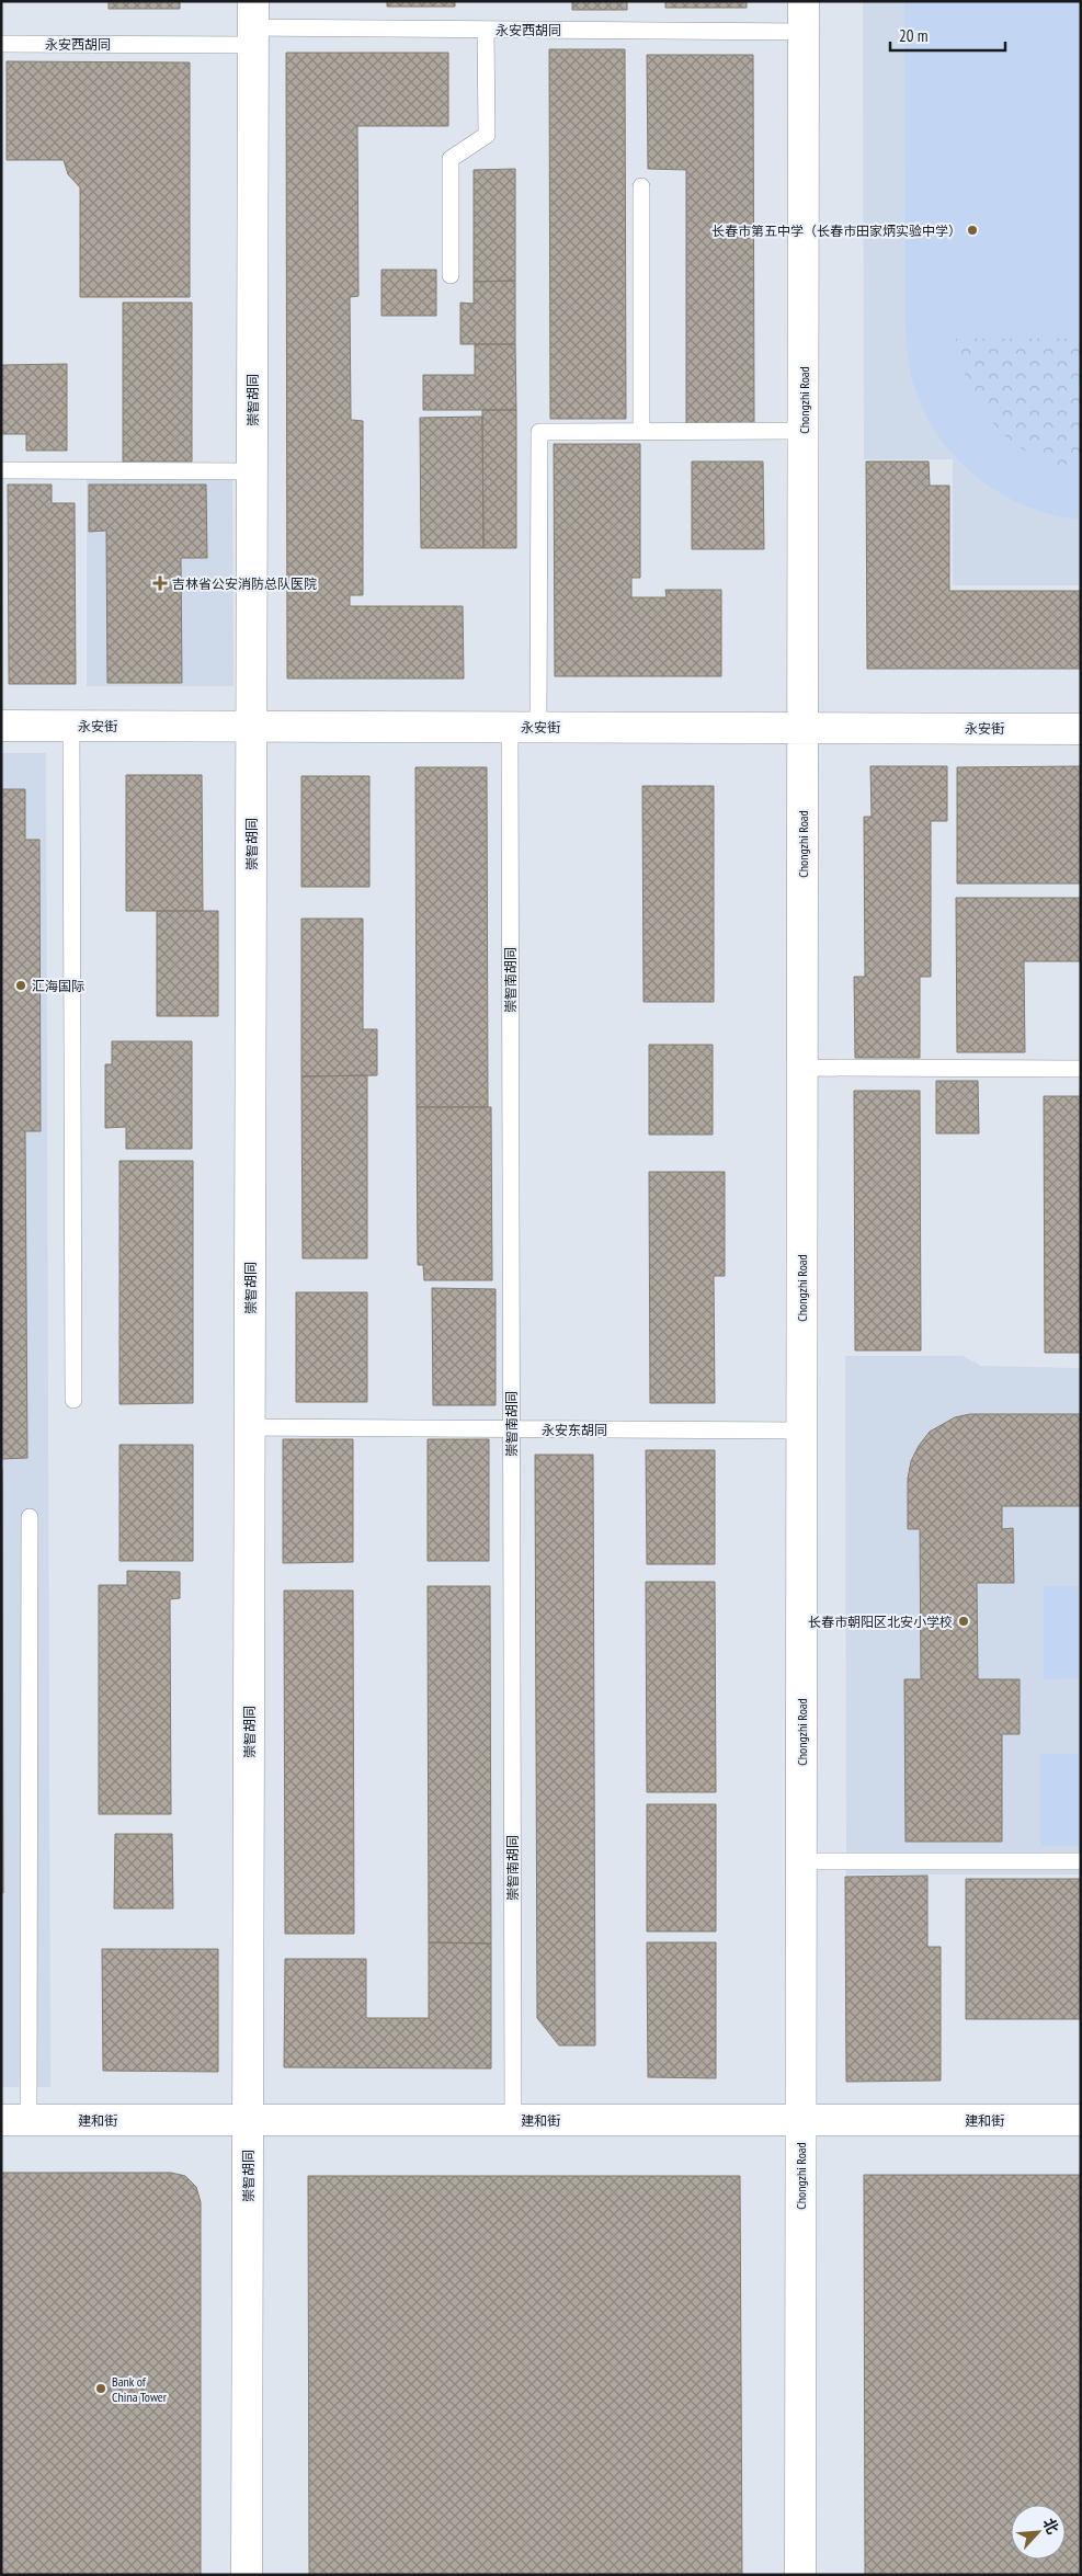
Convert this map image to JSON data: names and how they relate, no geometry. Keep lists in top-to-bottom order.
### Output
{
  "streets": {
    "street": [
      "崇智胡同",
      "Chongzhi Road",
      "永安街",
      "建和街"
    ],
    "lane": ["永安西胡同", "崇智南胡同", "永安东胡同"]
  },
  "crossings": [
    ["永安西胡同", "崇智胡同"],
    ["永安西胡同", "Chongzhi Road"],
    ["崇智胡同", "永安街"],
    ["崇智胡同", "永安东胡同"],
    ["崇智胡同", "建和街"],
    ["Chongzhi Road", "永安街"],
    ["Chongzhi Road", "永安东胡同"],
    ["Chongzhi Road", "建和街"],
    ["永安街", "崇智南胡同"],
    ["崇智南胡同", "永安东胡同"],
    ["崇智南胡同", "建和街"]
  ],
  "places": {
    "other": [
      "长春市第五中学（长春市田家炳实验中学）",
      "汇海国际",
      "长春市朝阳区北安小学校",
      "Bank of China Tower"
    ],
    "health": ["吉林省公安消防总队医院"]
  },
  "scale_bar": "20 m",
  "north": "top right"
}
